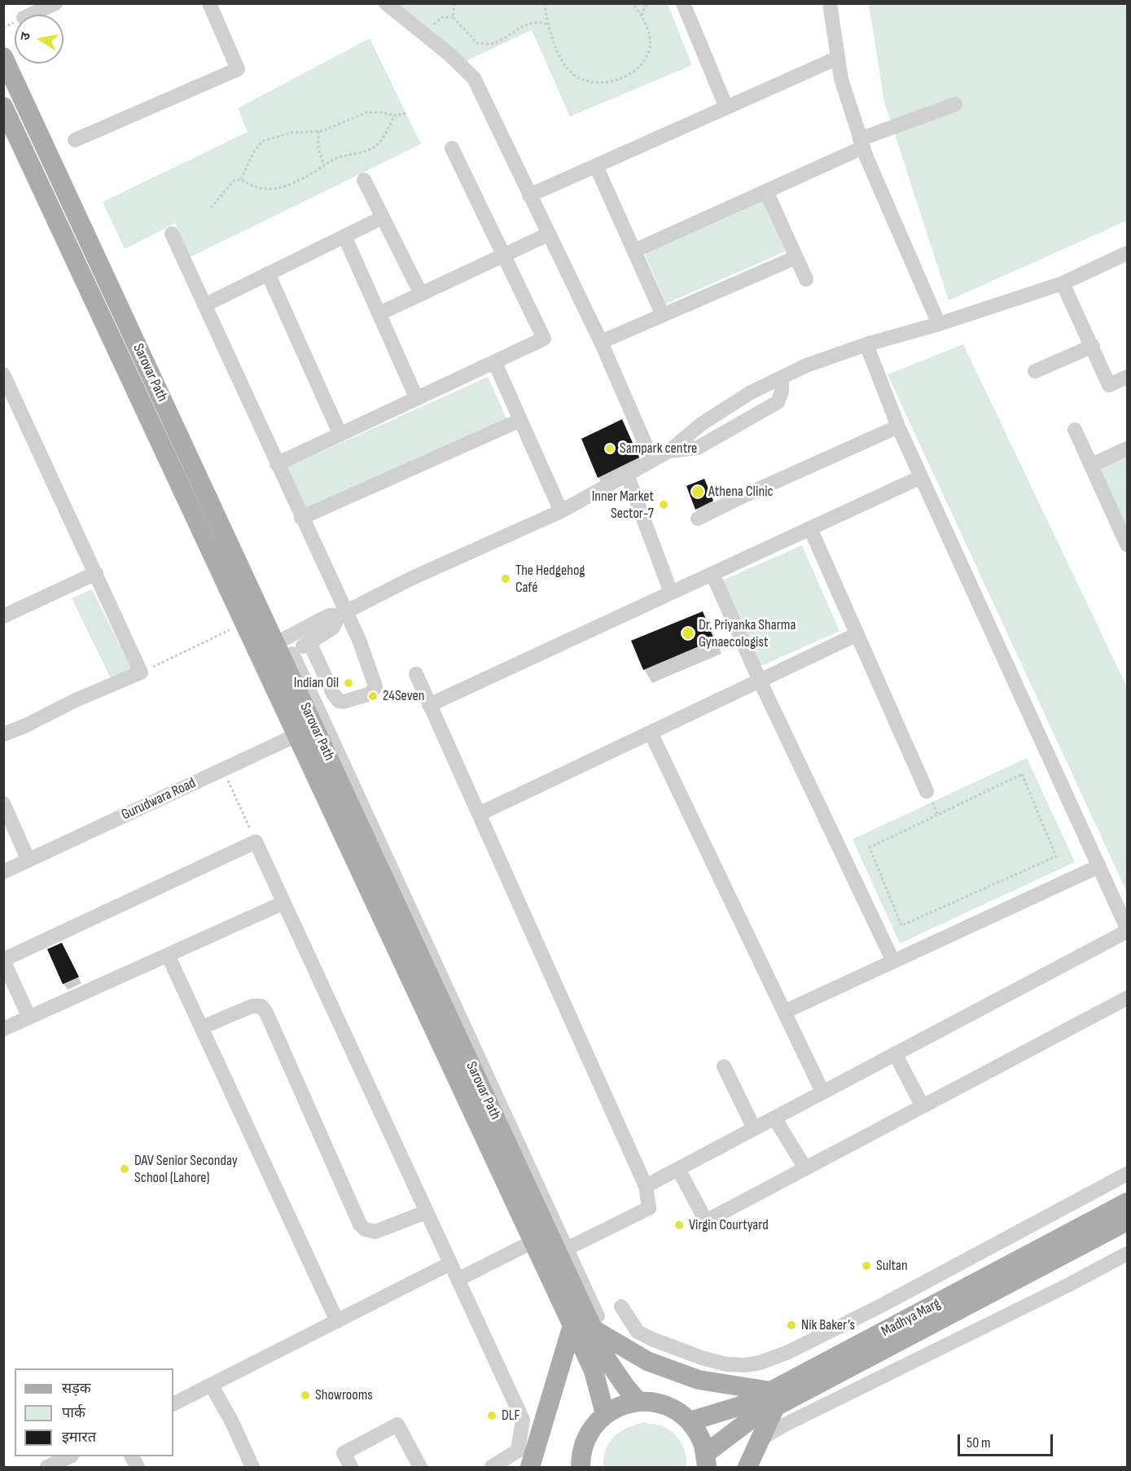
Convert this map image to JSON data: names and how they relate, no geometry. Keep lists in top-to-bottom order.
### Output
{
  "streets": {
    "main road": ["Sarovar Path", "Madhya Marg"],
    "street": ["Gurudwara Road"]
  },
  "crossings": [
    ["Sarovar Path", "Gurudwara Road"]
  ],
  "places": [
    "Sampark centre",
    "Athena Clinic",
    "Inner Market Sector-7",
    "The Hedgehog Café",
    "Dr. Priyanka Sharma Gynaecologist",
    "Indian Oil",
    "24Seven",
    "DAV Senior Seconday School (Lahore)",
    "Virgin Courtyard",
    "Sultan",
    "Nik Baker’s",
    "Showrooms",
    "DLF"
  ],
  "legend": ["सड़क", "पार्क", "इमारत"],
  "scale_bar": "50 m",
  "north": "left"
}
